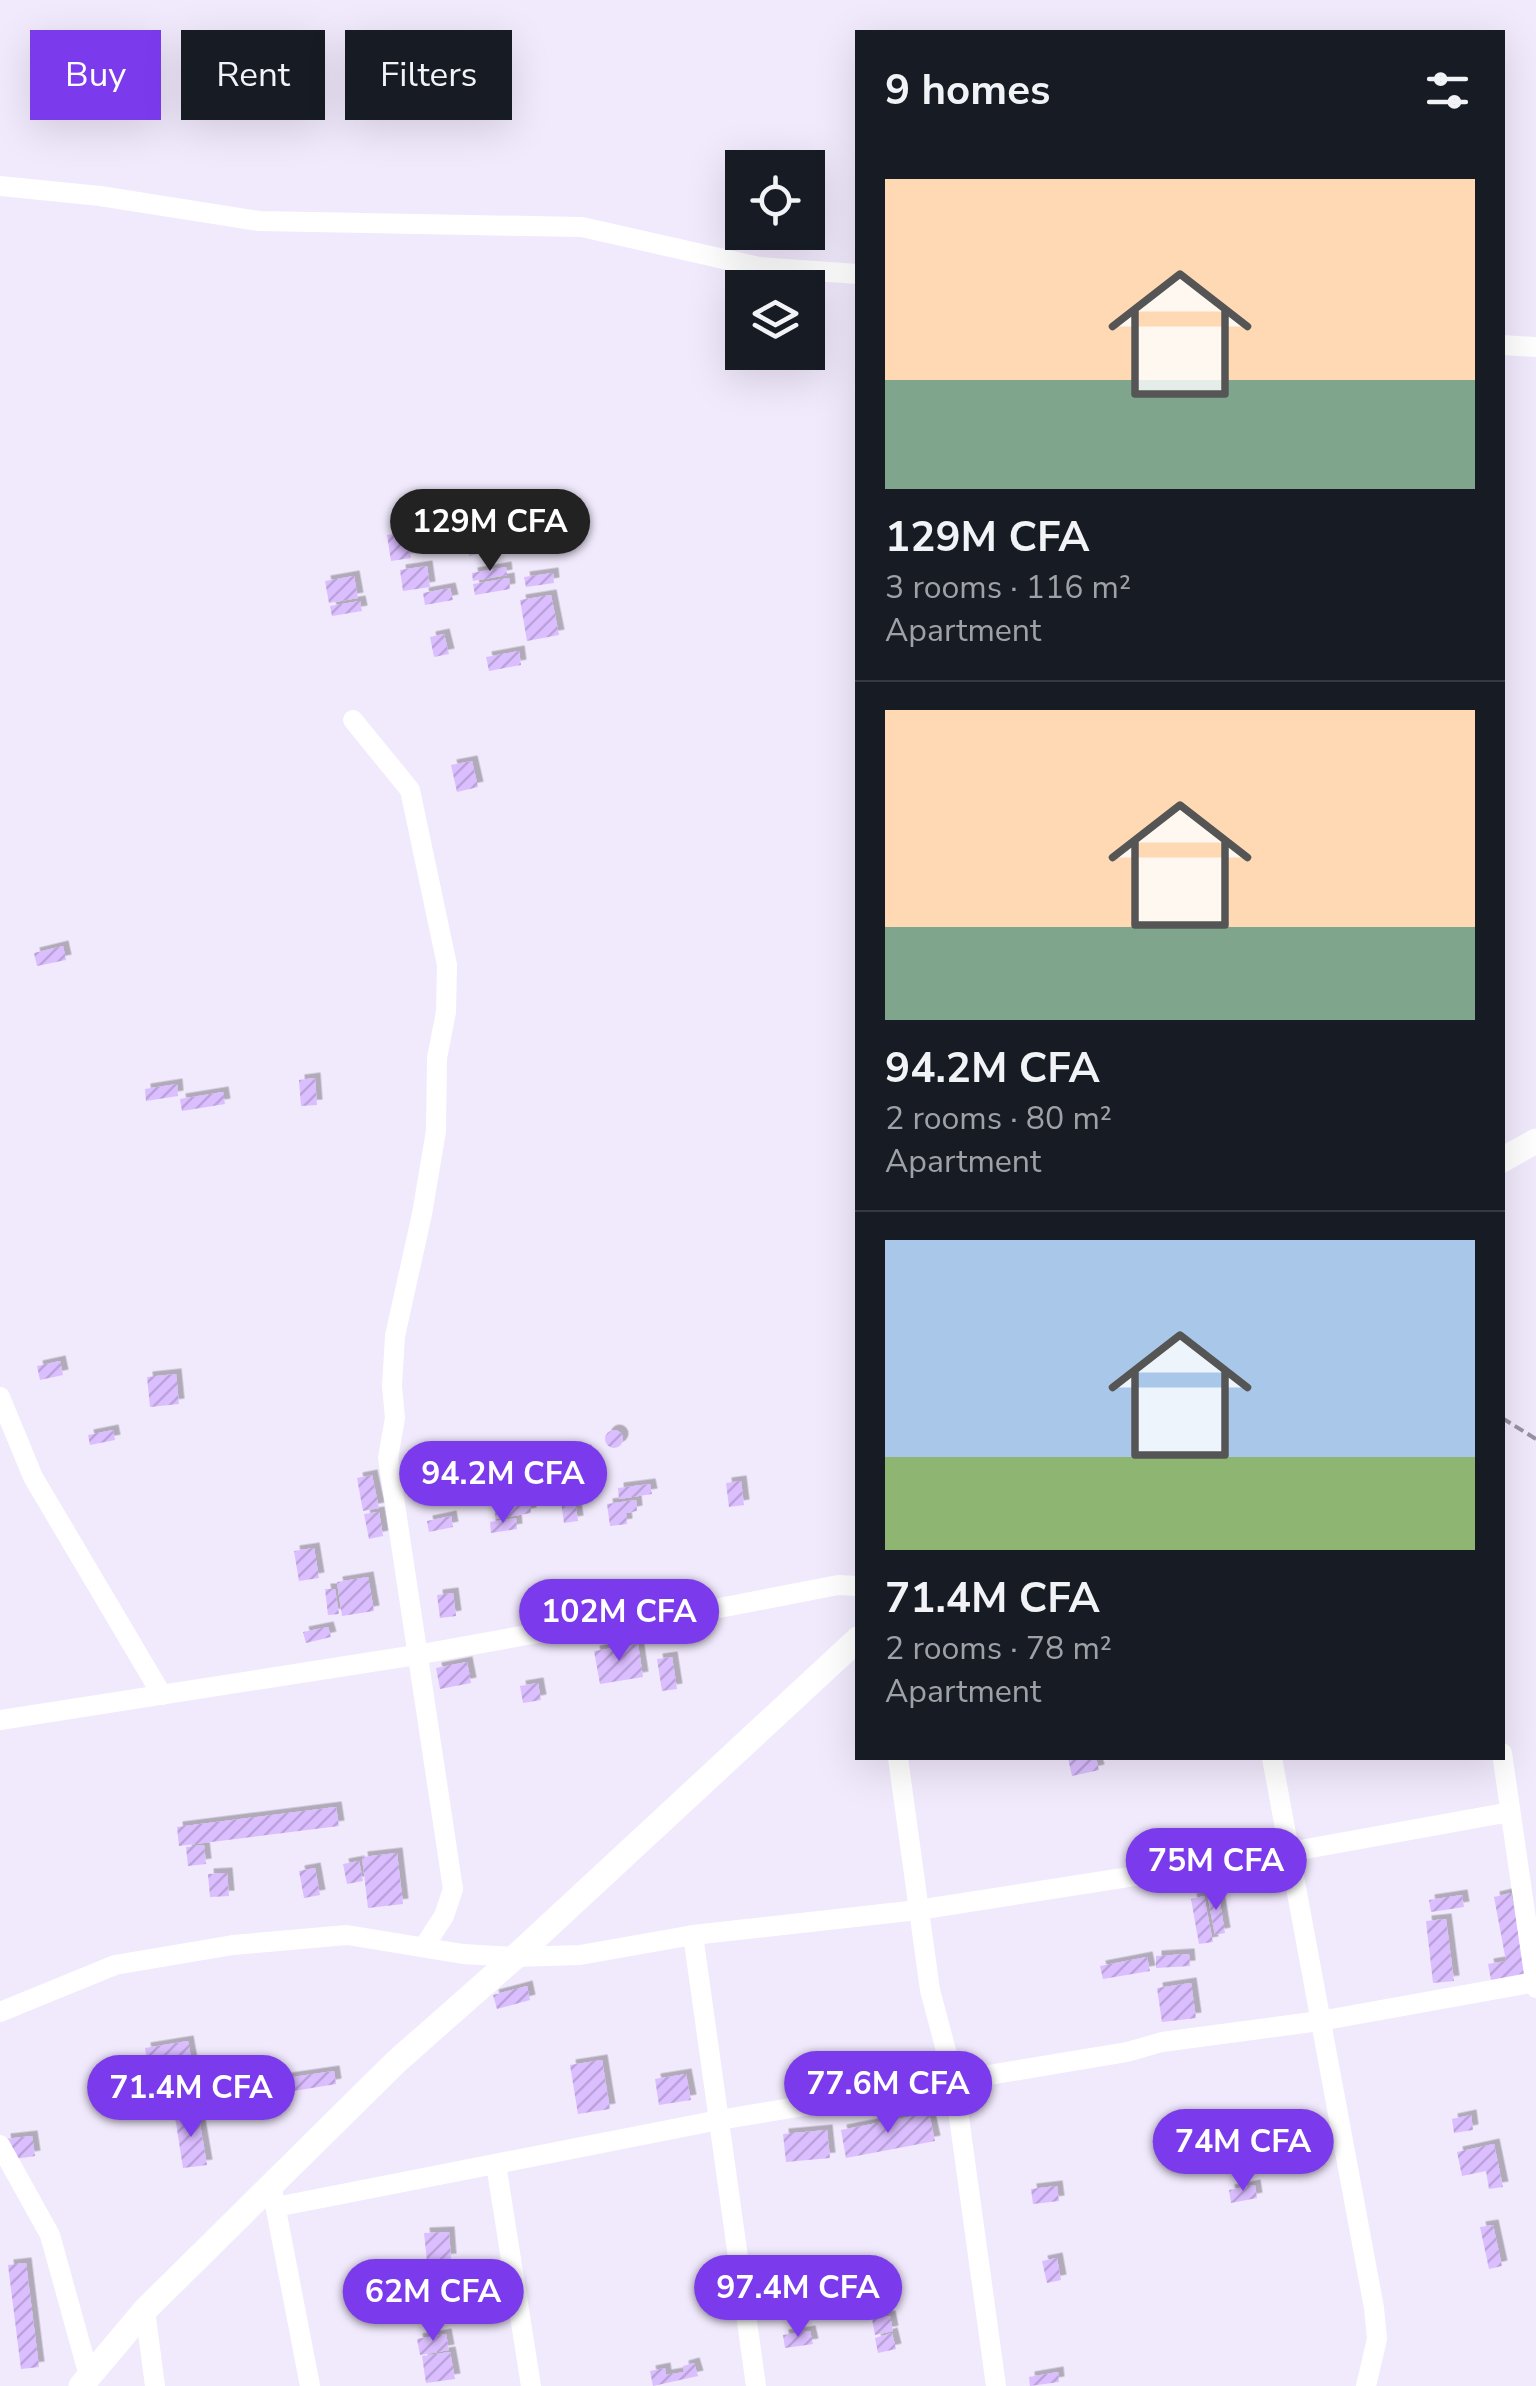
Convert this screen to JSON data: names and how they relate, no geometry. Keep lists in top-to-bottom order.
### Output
{
  "page": {
    "chip": ["Buy", "Rent", "Filters"],
    "heading": "9 homes",
    "list": [
      {
        "name": "129M CFA",
        "note": "3 rooms · 116 m² · Apartment"
      },
      {
        "name": "94.2M CFA",
        "note": "2 rooms · 80 m² · Apartment"
      },
      {
        "name": "71.4M CFA",
        "note": "2 rooms · 78 m² · Apartment"
      }
    ],
    "price": [
      "129M CFA",
      "94.2M CFA",
      "102M CFA",
      "75M CFA",
      "77.6M CFA",
      "71.4M CFA",
      "74M CFA",
      "97.4M CFA",
      "62M CFA"
    ]
  }
}
